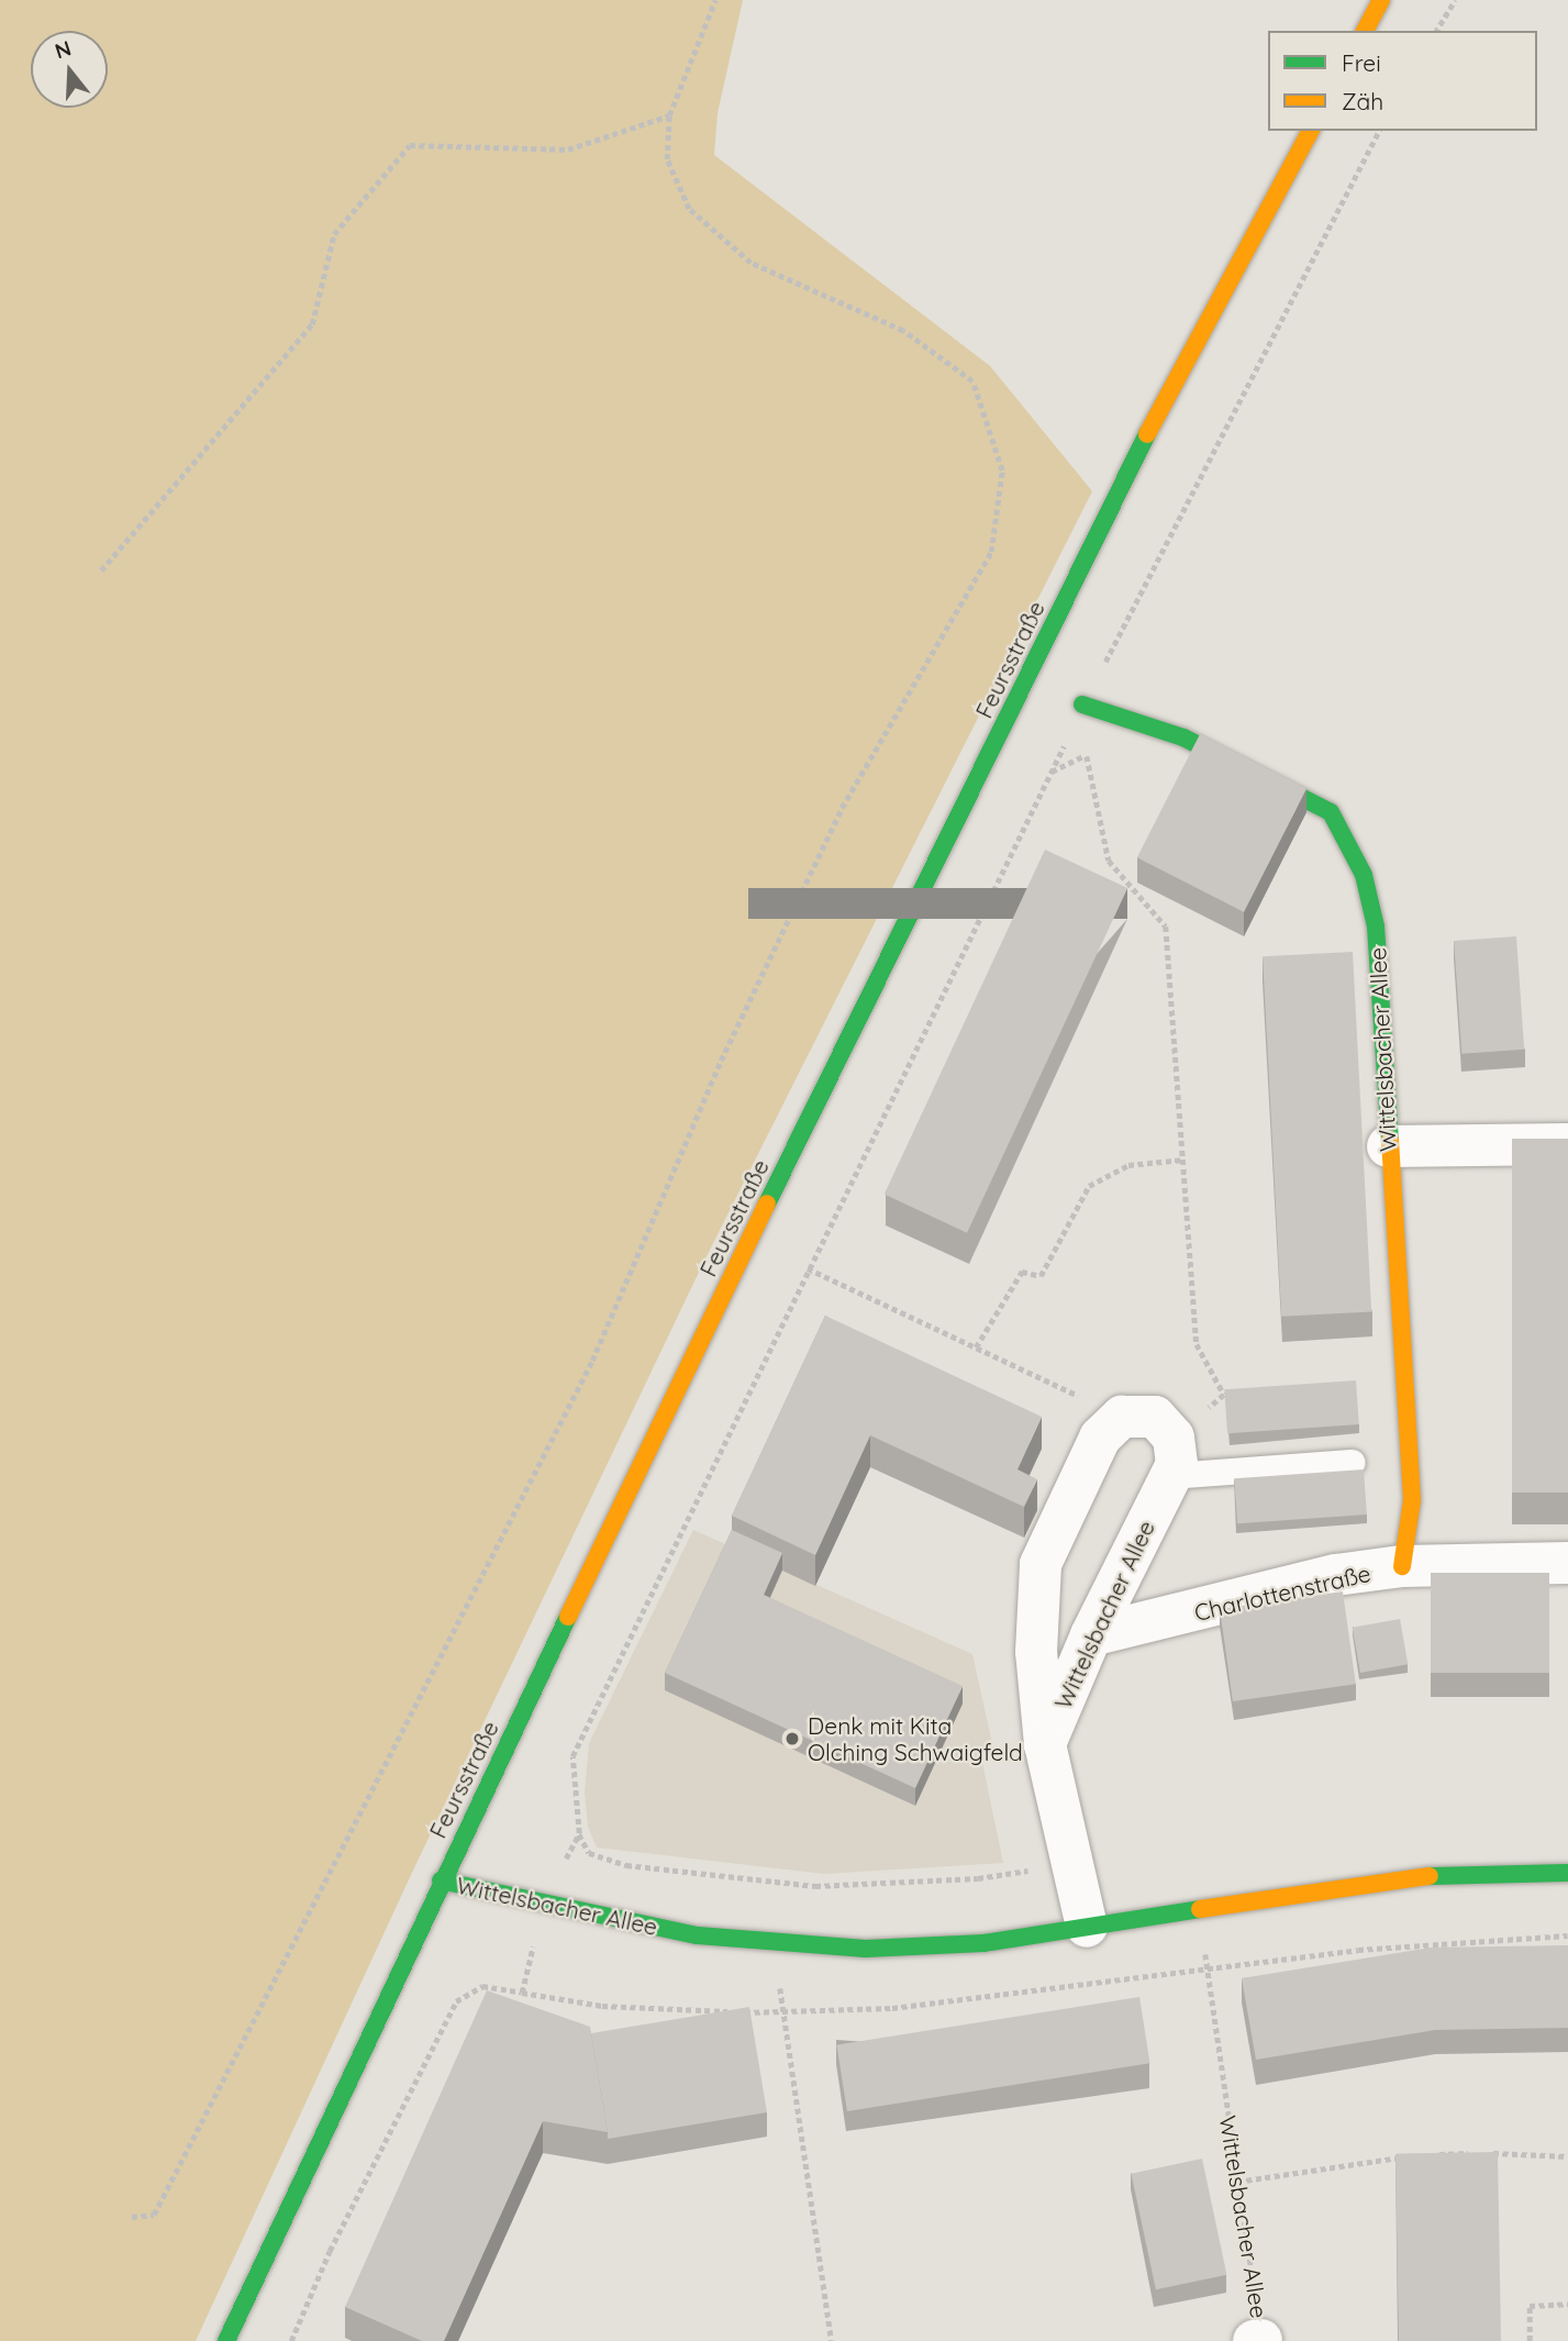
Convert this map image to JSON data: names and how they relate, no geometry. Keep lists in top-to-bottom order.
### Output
{
  "streets": {
    "street": ["Feursstraße", "Wittelsbacher Allee", "Charlottenstraße"]
  },
  "crossings": [
    ["Feursstraße", "Wittelsbacher Allee"],
    ["Wittelsbacher Allee", "Charlottenstraße"]
  ],
  "places": ["Denk mit Kita Olching Schwaigfeld"],
  "legend": ["Frei", "Zäh"],
  "north": "top"
}
